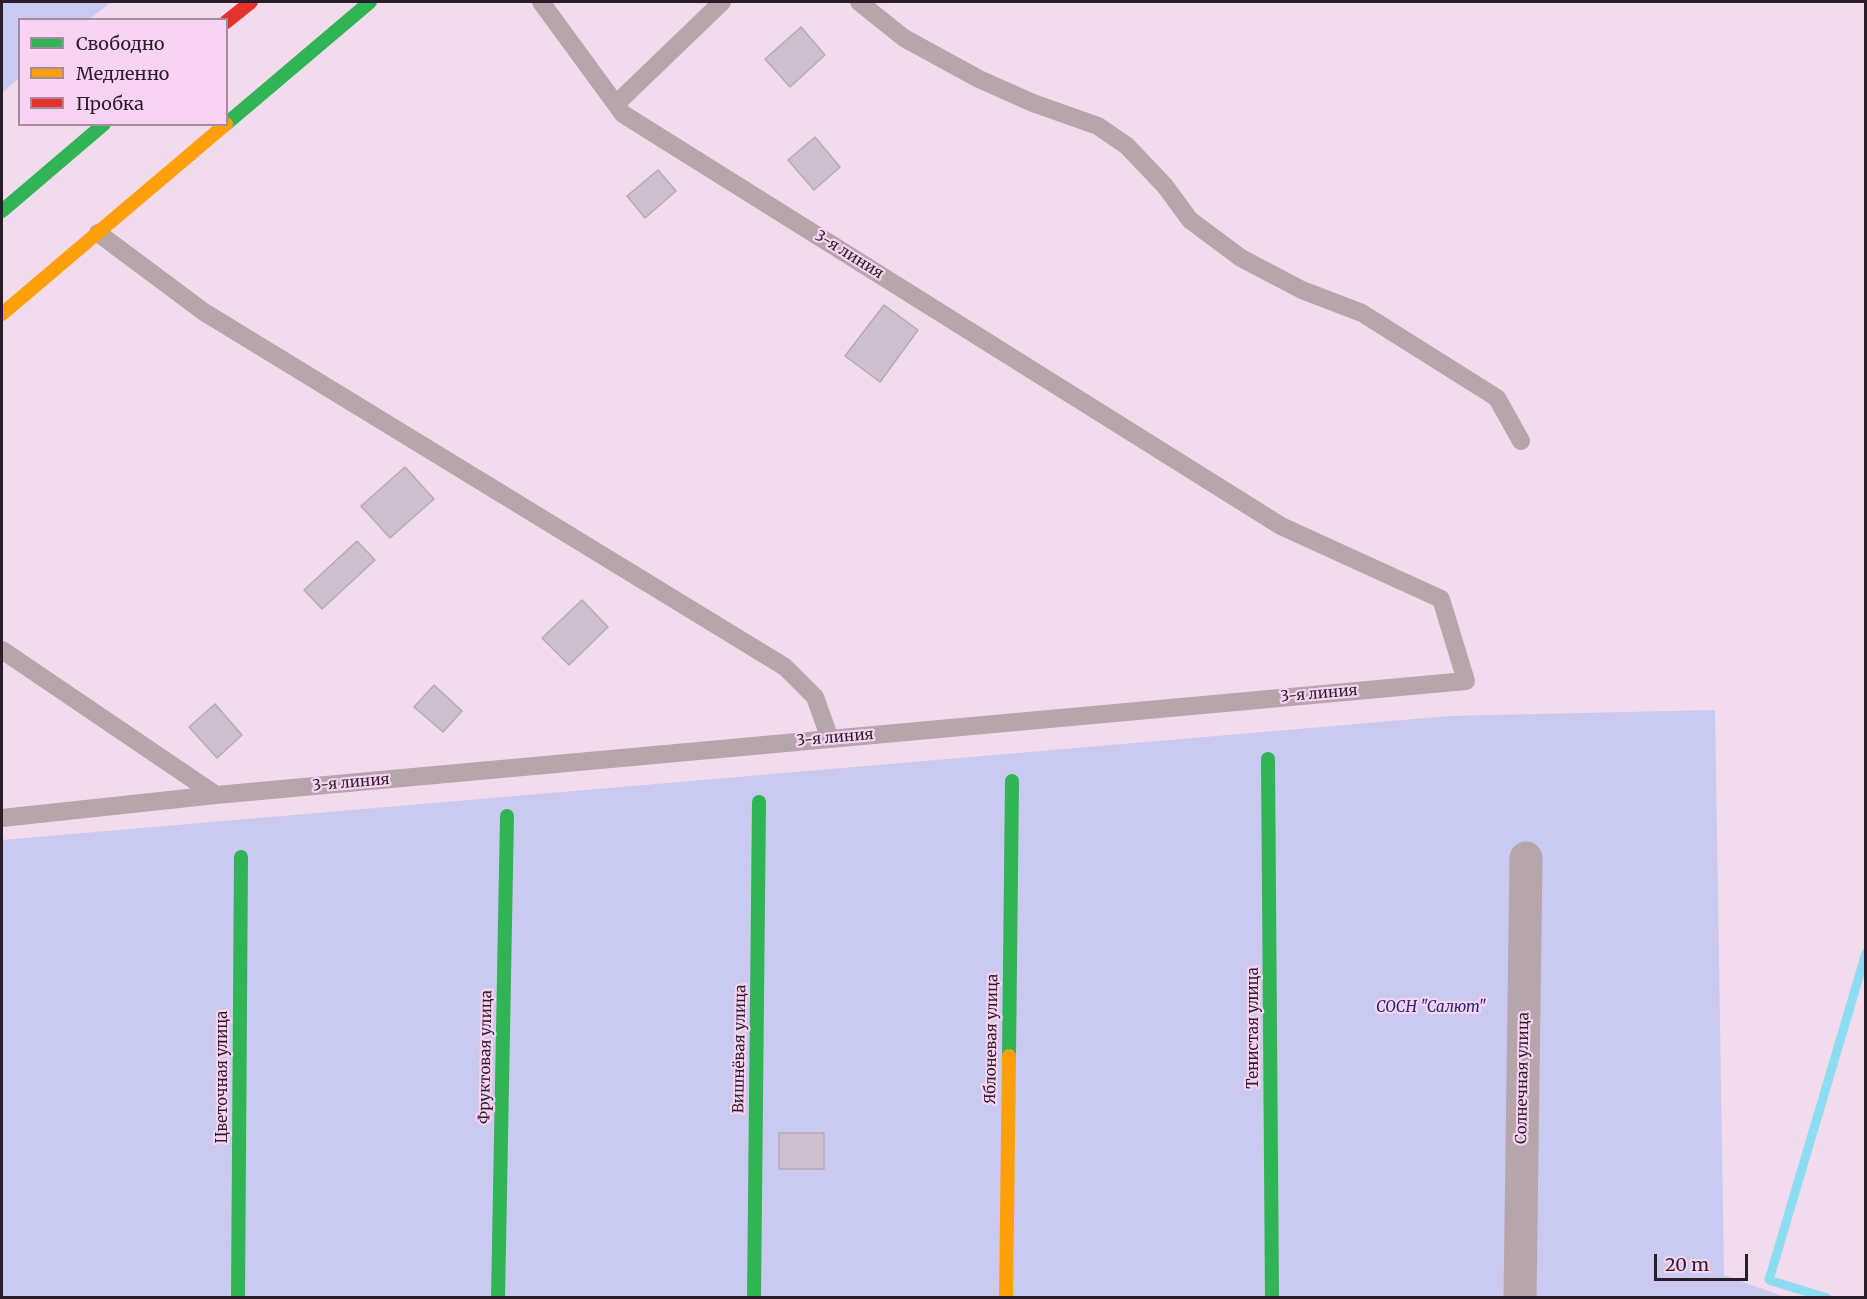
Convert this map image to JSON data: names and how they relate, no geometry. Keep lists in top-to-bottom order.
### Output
{
  "streets": {
    "main road": [
      "Тенистая улица",
      "Яблоневая улица",
      "Вишнёвая улица",
      "Фруктовая улица",
      "Цветочная улица"
    ],
    "street": ["Солнечная улица"],
    "lane": ["3-я линия"]
  },
  "parks": ["СОСН \"Салют\""],
  "legend": ["Свободно", "Медленно", "Пробка"],
  "scale_bar": "20 m"
}
